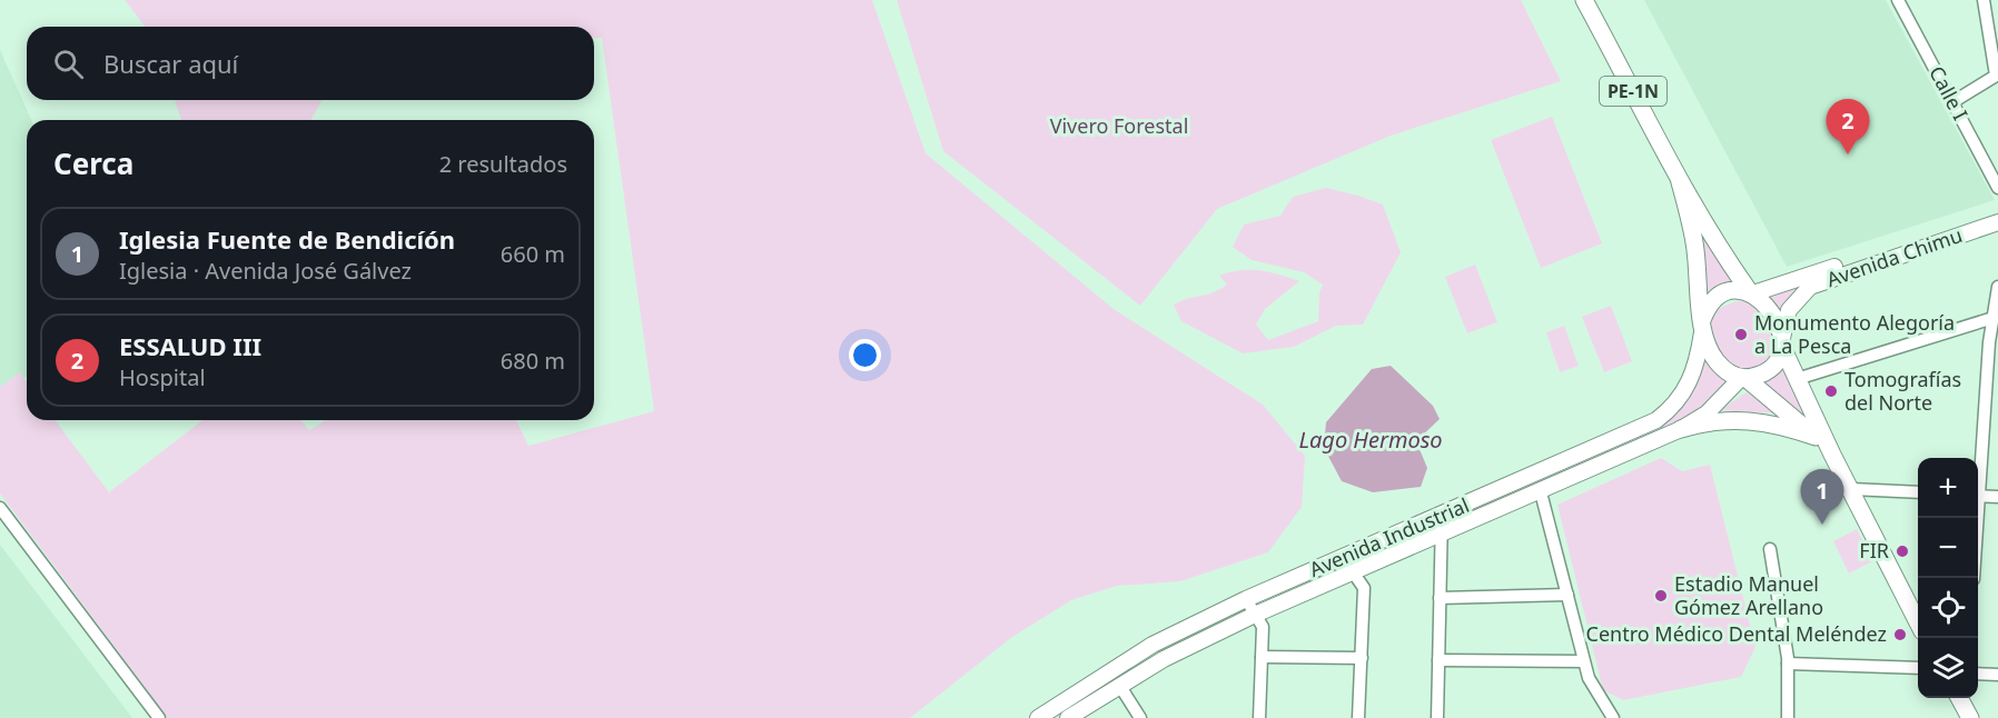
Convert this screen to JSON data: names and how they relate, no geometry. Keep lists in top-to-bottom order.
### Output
{
  "streets": {
    "highway": ["PE-1N"],
    "main road": ["Avenida Chimu", "Avenida Industrial"],
    "street": ["Calle I"]
  },
  "crossings": [
    ["PE-1N", "Avenida Chimu"],
    ["PE-1N", "Avenida Industrial"],
    ["Avenida Chimu", "Avenida Industrial"]
  ],
  "water": ["Lago Hermoso"],
  "parks": ["Vivero Forestal"],
  "places": [
    "Monumento Alegoría a La Pesca",
    "Tomografías del Norte",
    "FIR",
    "Estadio Manuel Gómez Arellano",
    "Centro Médico Dental Meléndez"
  ],
  "page": {
    "search": "Buscar aquí",
    "pins": ["2", "1"],
    "heading": ["Cerca", "2 resultados"],
    "list": [
      {
        "mark": "1",
        "name": "Iglesia Fuente de Bendicíón",
        "note": "Iglesia · Avenida José Gálvez",
        "value": "660 m"
      },
      {
        "mark": "2",
        "name": "ESSALUD III",
        "note": "Hospital",
        "value": "680 m"
      }
    ],
    "map_buttons": ["+", "−"]
  }
}
